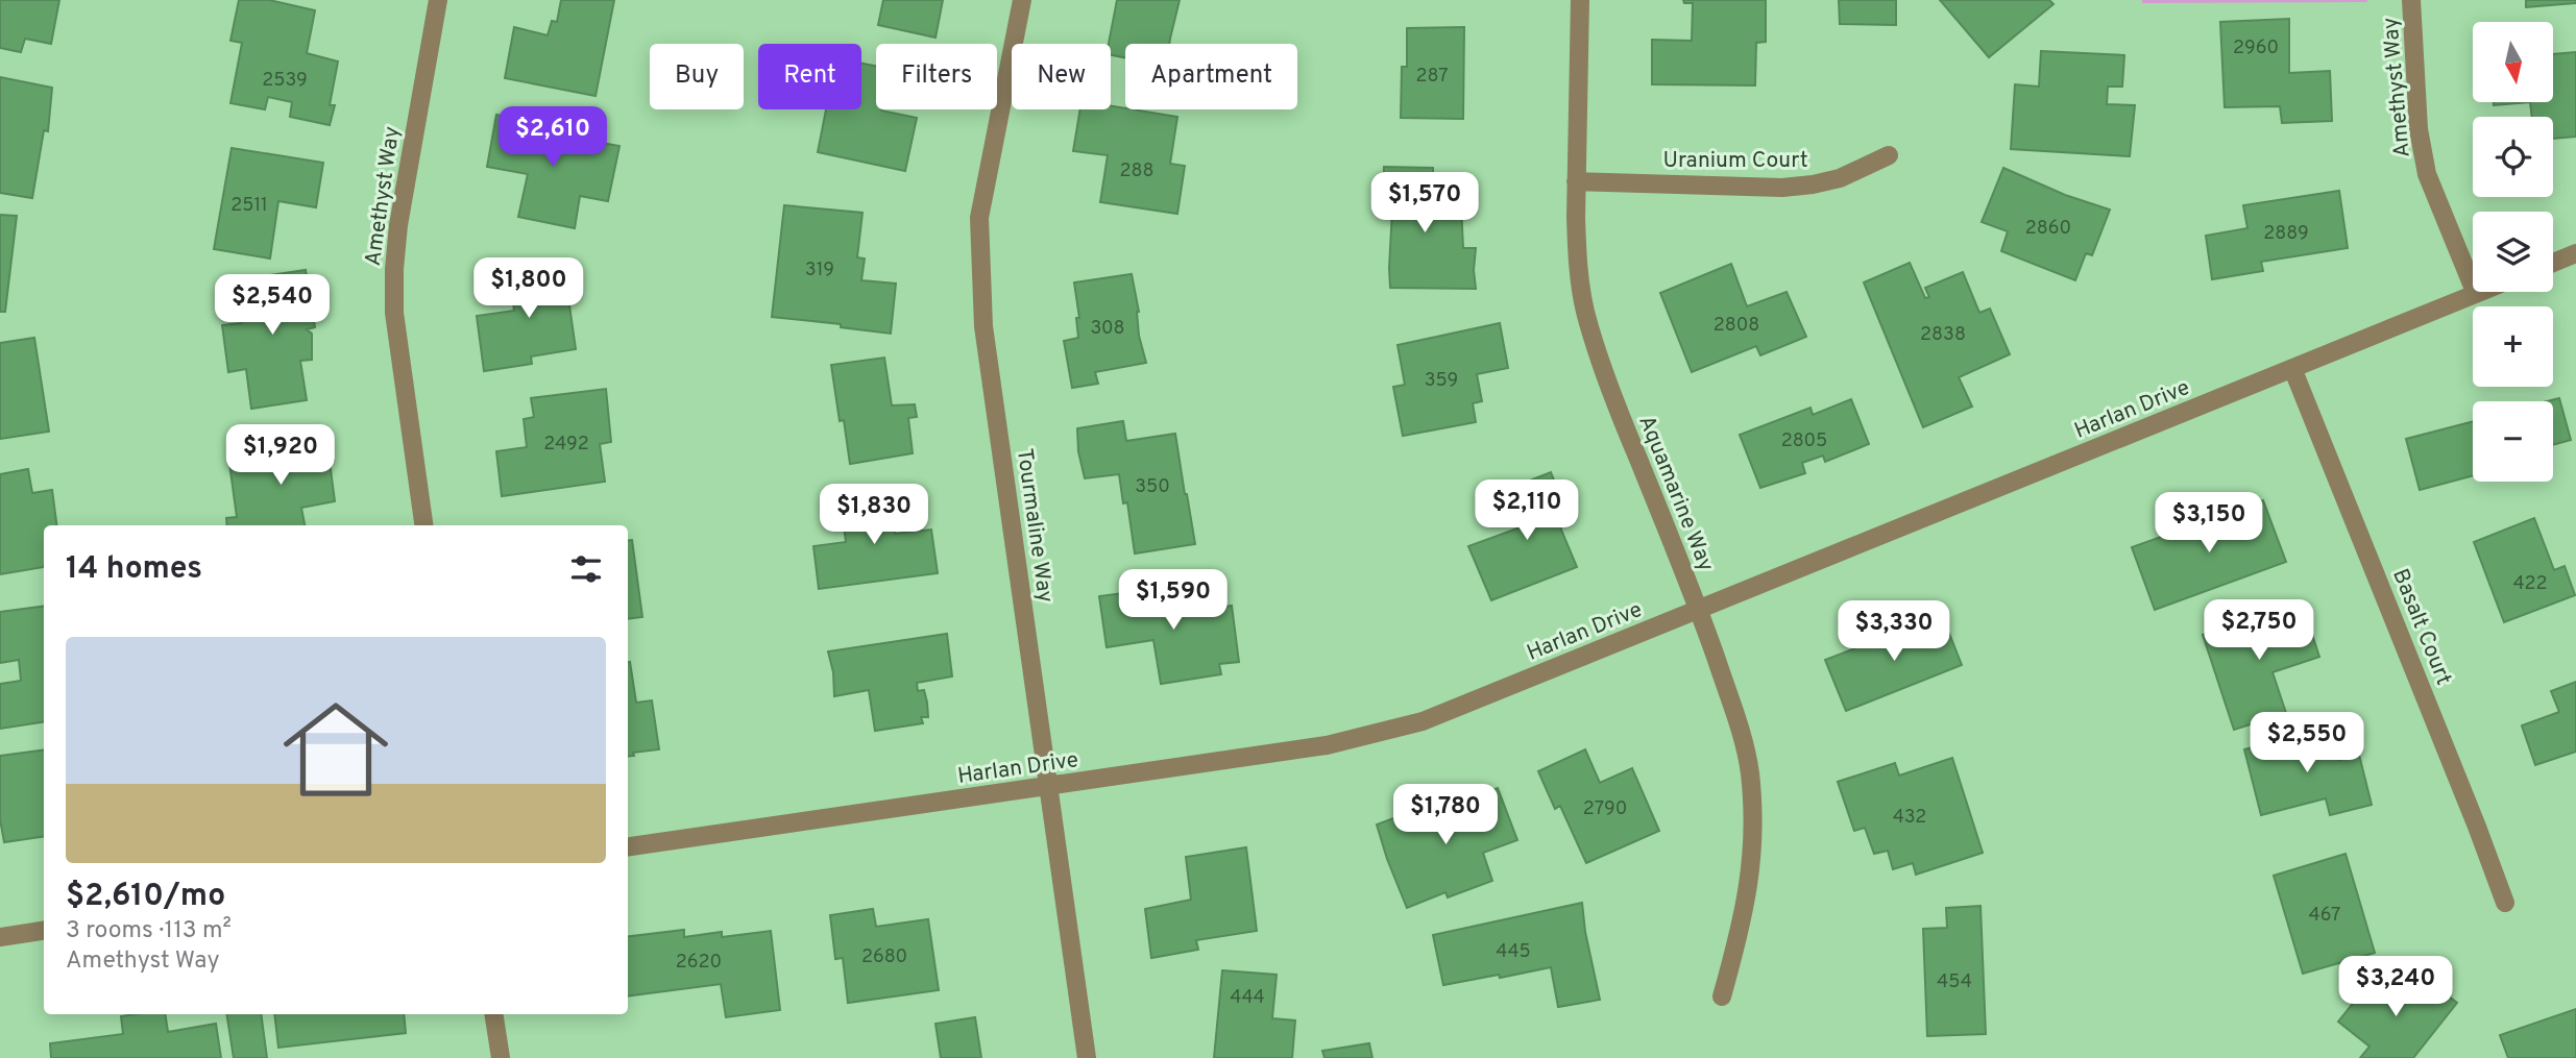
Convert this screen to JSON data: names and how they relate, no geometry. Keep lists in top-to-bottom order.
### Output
{
  "streets": {
    "street": [
      "Amethyst Way",
      "Uranium Court",
      "Harlan Drive",
      "Aquamarine Way",
      "Tourmaline Way",
      "Basalt Court"
    ]
  },
  "crossings": [
    ["Amethyst Way", "Harlan Drive"],
    ["Uranium Court", "Aquamarine Way"],
    ["Harlan Drive", "Aquamarine Way"],
    ["Harlan Drive", "Tourmaline Way"],
    ["Harlan Drive", "Basalt Court"]
  ],
  "house_numbers": [
    "2960",
    "287",
    "2539",
    "288",
    "2511",
    "2860",
    "2889",
    "319",
    "2808",
    "308",
    "2838",
    "359",
    "2805",
    "2492",
    "350",
    "422",
    "2790",
    "432",
    "467",
    "445",
    "2680",
    "2620",
    "454",
    "444"
  ],
  "north": "bottom",
  "page": {
    "map_buttons": ["+", "−"],
    "chip": [
      "Buy",
      "Rent",
      "Filters",
      "New",
      "Apartment"
    ],
    "price": [
      "$2,610",
      "$1,570",
      "$1,800",
      "$2,540",
      "$1,920",
      "$2,110",
      "$1,830",
      "$3,150",
      "$1,590",
      "$2,750",
      "$3,330",
      "$2,550",
      "$1,780",
      "$3,240"
    ],
    "heading": "14 homes",
    "list": [
      {
        "name": "$2,610/mo",
        "note": "3 rooms · 113 m² · Amethyst Way"
      }
    ]
  }
}
